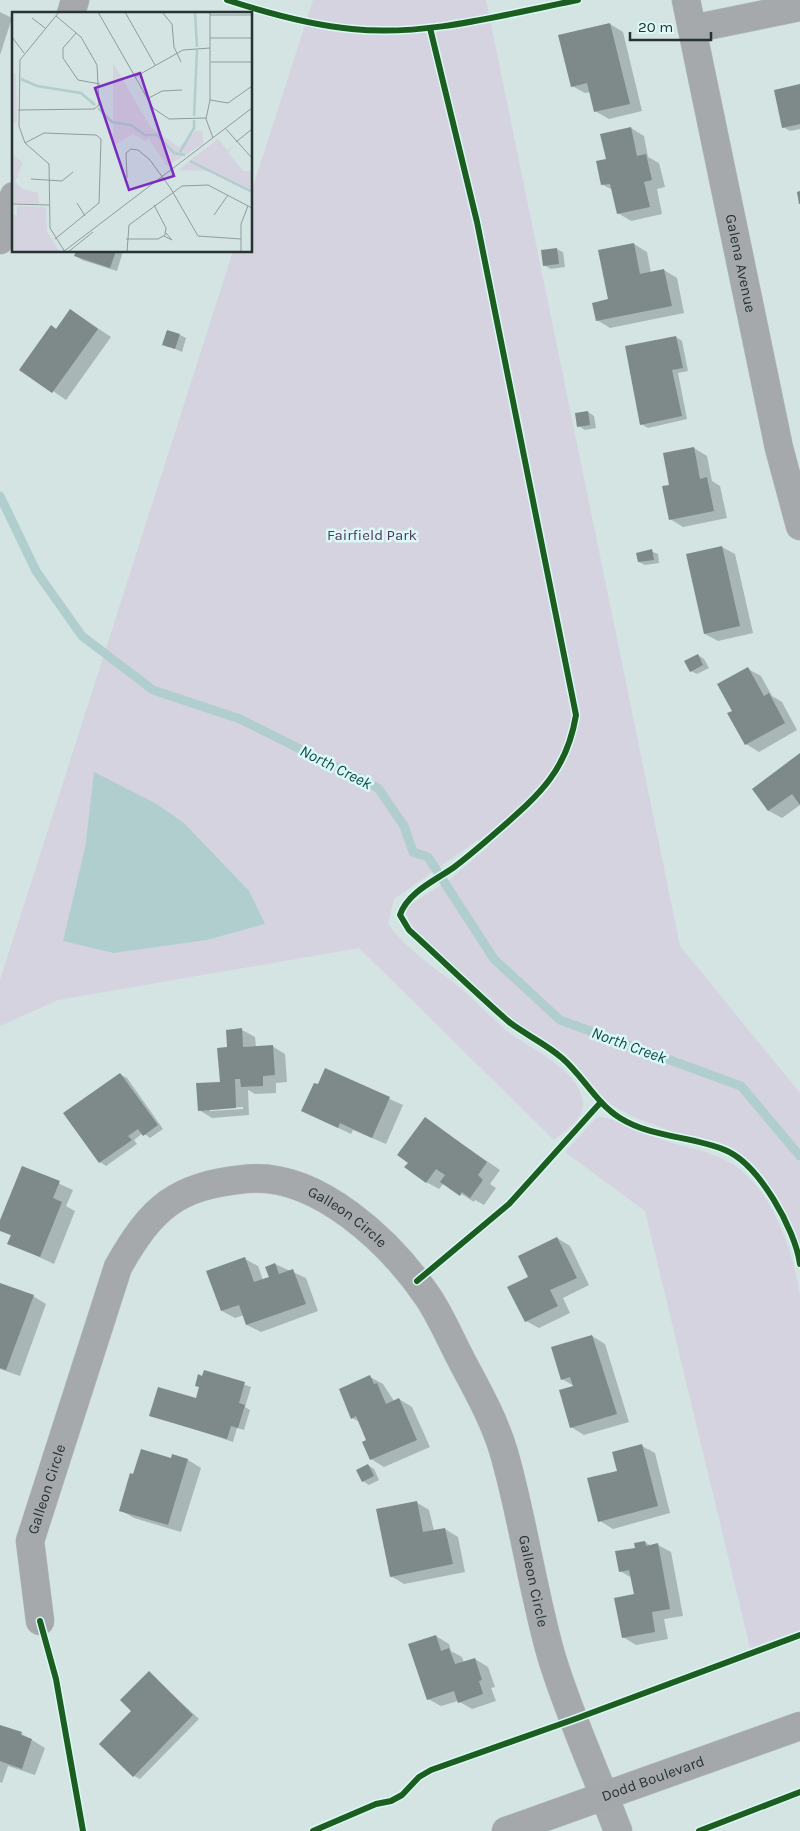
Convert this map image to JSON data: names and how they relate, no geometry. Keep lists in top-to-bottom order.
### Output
{
  "streets": {
    "street": ["Galena Avenue", "Galleon Circle", "Dodd Boulevard"]
  },
  "crossings": [
    ["Galleon Circle", "Dodd Boulevard"]
  ],
  "water": ["North Creek"],
  "parks": ["Fairfield Park"],
  "scale_bar": "20 m"
}
